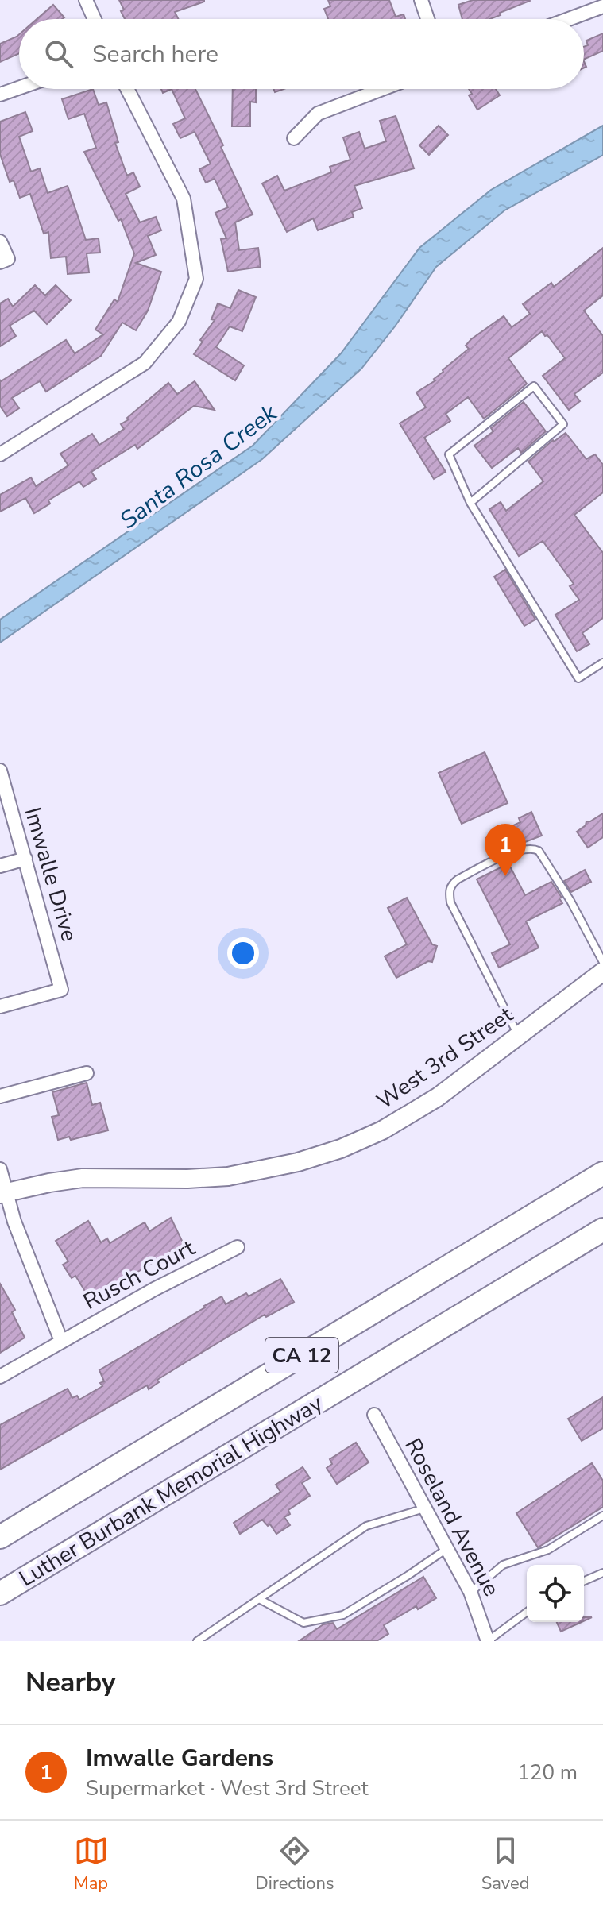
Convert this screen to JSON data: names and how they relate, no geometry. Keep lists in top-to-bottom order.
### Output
{
  "streets": {
    "highway": ["CA 12", "Luther Burbank Memorial Highway"],
    "main road": ["West 3rd Street"],
    "street": ["Imwalle Drive", "Rusch Court", "Roseland Avenue"]
  },
  "water": ["Santa Rosa Creek"],
  "page": {
    "search": "Search here",
    "pins": "1",
    "heading": "Nearby",
    "list": [
      {
        "mark": "1",
        "name": "Imwalle Gardens",
        "note": "Supermarket · West 3rd Street",
        "value": "120 m"
      }
    ],
    "nav": ["Map", "Directions", "Saved"]
  }
}
